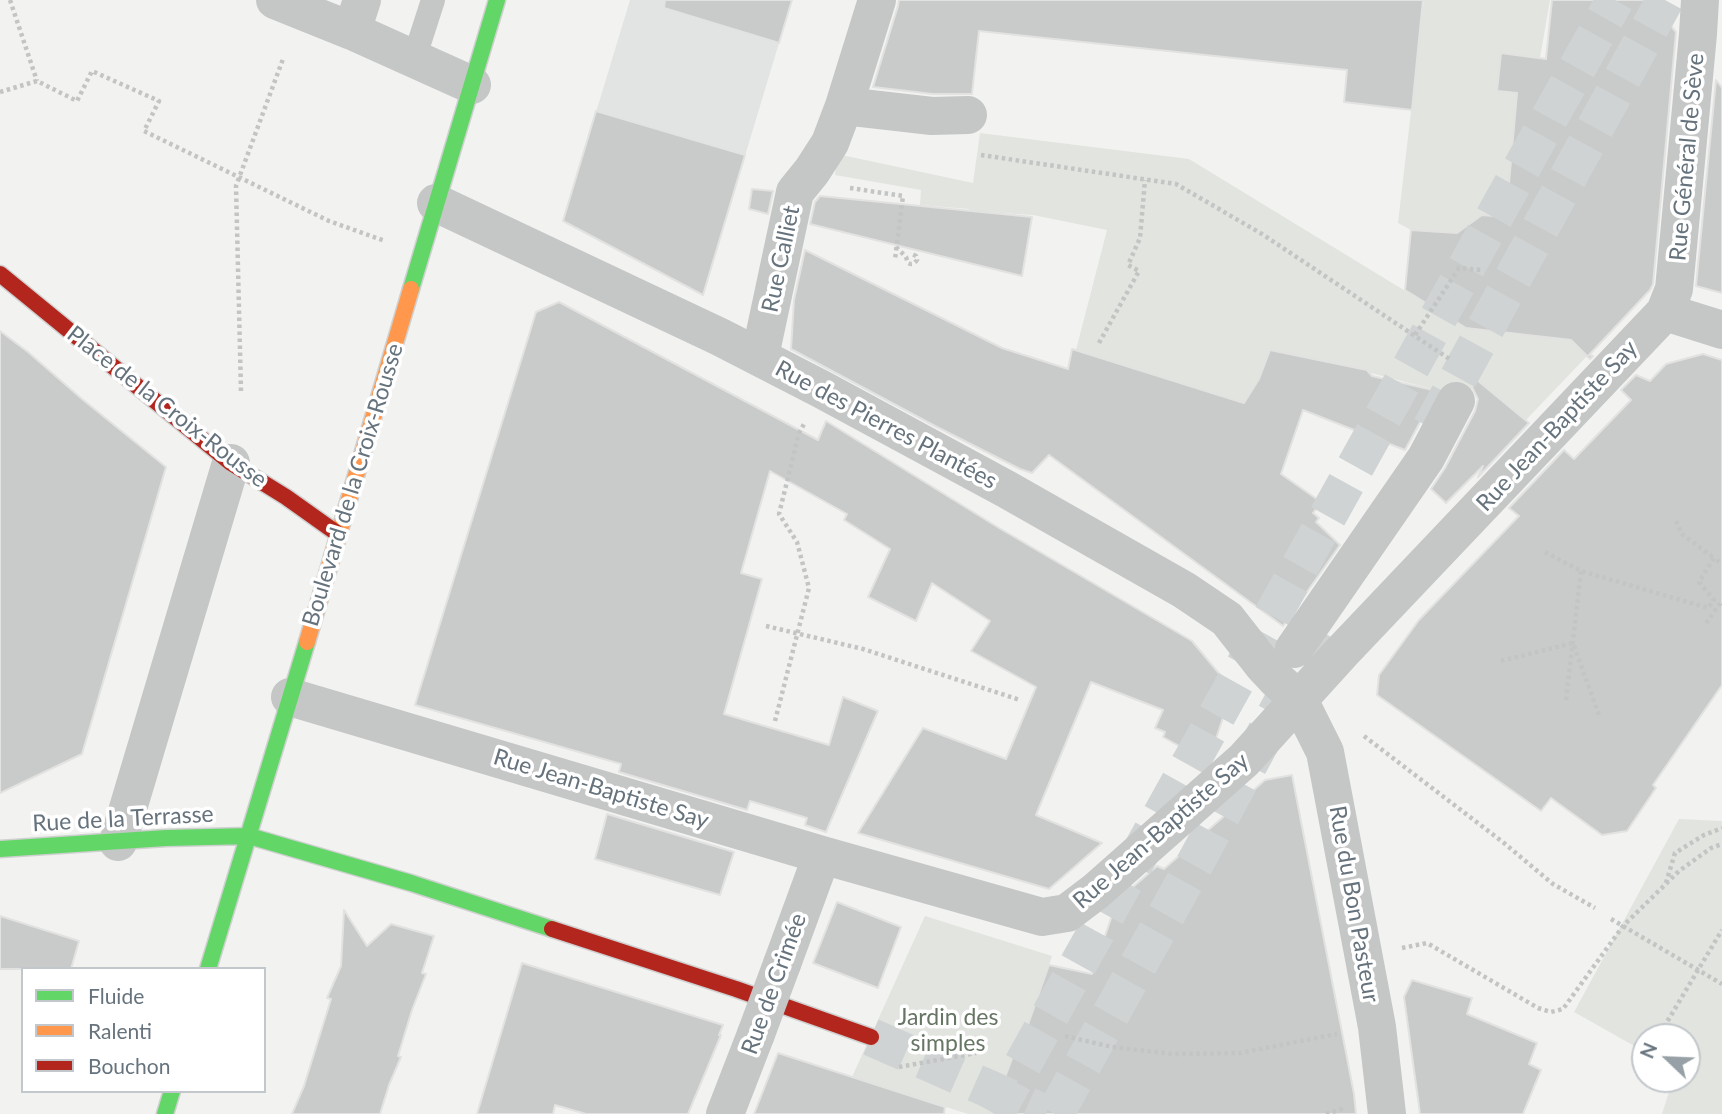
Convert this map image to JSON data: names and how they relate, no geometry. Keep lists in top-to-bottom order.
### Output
{
  "streets": {
    "street": [
      "Rue Général de Sève",
      "Rue Calliet",
      "Place de la Croix-Rousse",
      "Rue des Pierres Plantées",
      "Rue Jean-Baptiste Say",
      "Boulevard de la Croix-Rousse",
      "Rue de la Terrasse",
      "Rue du Bon Pasteur",
      "Rue de Crimée"
    ]
  },
  "crossings": [
    ["Rue Général de Sève", "Rue Jean-Baptiste Say"],
    ["Place de la Croix-Rousse", "Boulevard de la Croix-Rousse"],
    ["Rue des Pierres Plantées", "Rue Jean-Baptiste Say"],
    ["Rue des Pierres Plantées", "Boulevard de la Croix-Rousse"],
    ["Rue des Pierres Plantées", "Rue du Bon Pasteur"],
    ["Rue Jean-Baptiste Say", "Boulevard de la Croix-Rousse"],
    ["Rue Jean-Baptiste Say", "Rue du Bon Pasteur"],
    ["Rue Jean-Baptiste Say", "Rue de Crimée"],
    ["Boulevard de la Croix-Rousse", "Rue de la Terrasse"]
  ],
  "parks": ["Jardin des simples"],
  "legend": ["Fluide", "Ralenti", "Bouchon"],
  "north": "top left"
}
